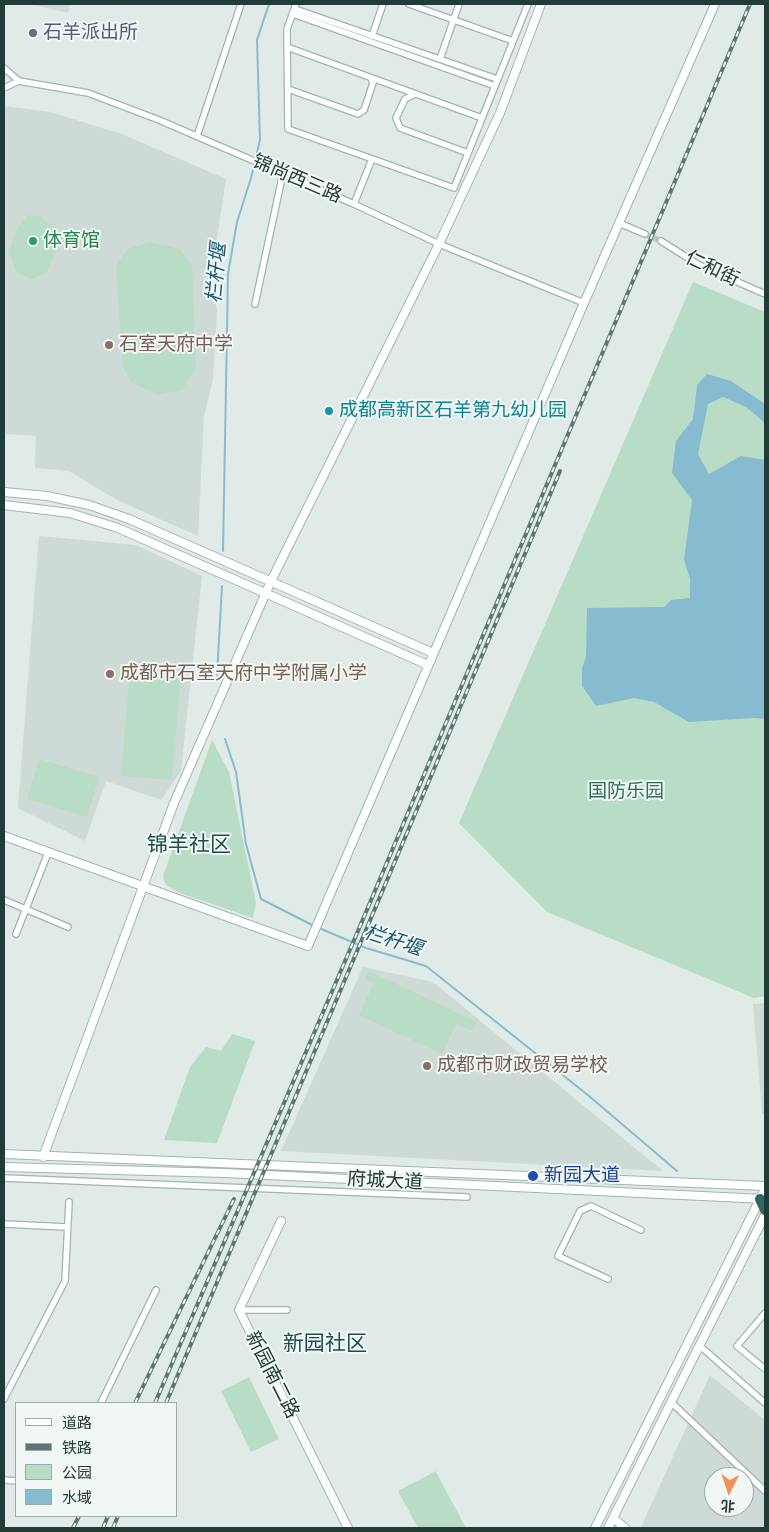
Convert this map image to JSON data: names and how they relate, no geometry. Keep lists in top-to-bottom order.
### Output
{
  "streets": {
    "street": [
      "锦尚西三路",
      "仁和街",
      "府城大道",
      "新园南二路"
    ]
  },
  "districts": ["锦羊社区", "新园社区"],
  "water": ["栏杆堰"],
  "parks": ["国防乐园"],
  "places": [
    "石羊派出所",
    "体育馆",
    "石室天府中学",
    "成都高新区石羊第九幼儿园",
    "成都市石室天府中学附属小学",
    "成都市财政贸易学校",
    "新园大道"
  ],
  "legend": [
    "道路",
    "铁路",
    "公园",
    "水域"
  ],
  "north": "bottom"
}
